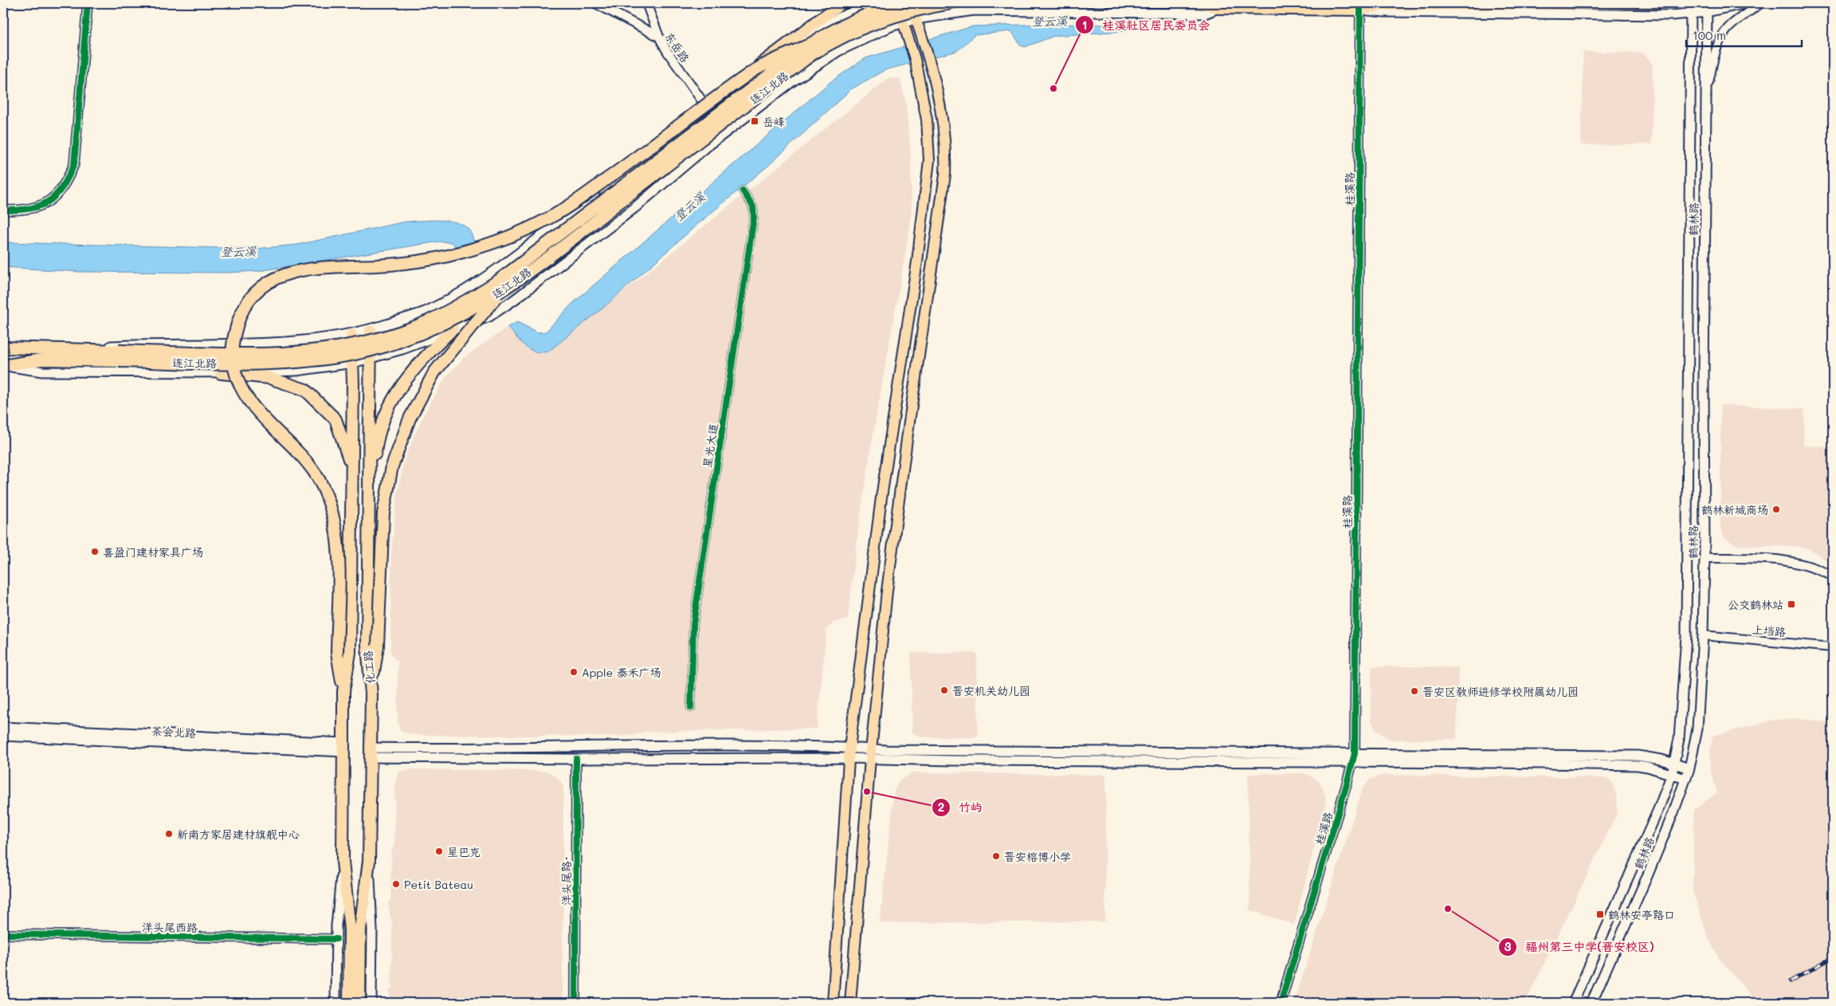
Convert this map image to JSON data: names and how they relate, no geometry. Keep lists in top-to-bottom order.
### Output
{
  "streets": {
    "highway": ["连江北路", "化工路"],
    "main road": ["鹤林路", "茶会北路"],
    "street": [
      "东岳路",
      "桂溪路",
      "星光大道",
      "上垱路",
      "洋头尾路·",
      "洋头尾西路"
    ]
  },
  "crossings": [
    ["鹤林路", "上垱路"],
    ["化工路", "茶会北路"]
  ],
  "water": ["登云溪"],
  "places": {
    "other": [
      "桂溪社区居民委员会",
      "鹤林新城商场",
      "喜盈门建材家具广场",
      "Apple 泰禾广场",
      "晋安机关幼儿园",
      "晋安区教师进修学校附属幼儿园",
      "竹屿",
      "新南方家居建材旗舰中心",
      "星巴克",
      "晋安榕博小学",
      "Petit Bateau",
      "福州第三中学(晋安校区)"
    ],
    "transit": ["岳峰", "公交鹤林站", "鹤林安亭路口"]
  },
  "scale_bar": "100 m"
}
